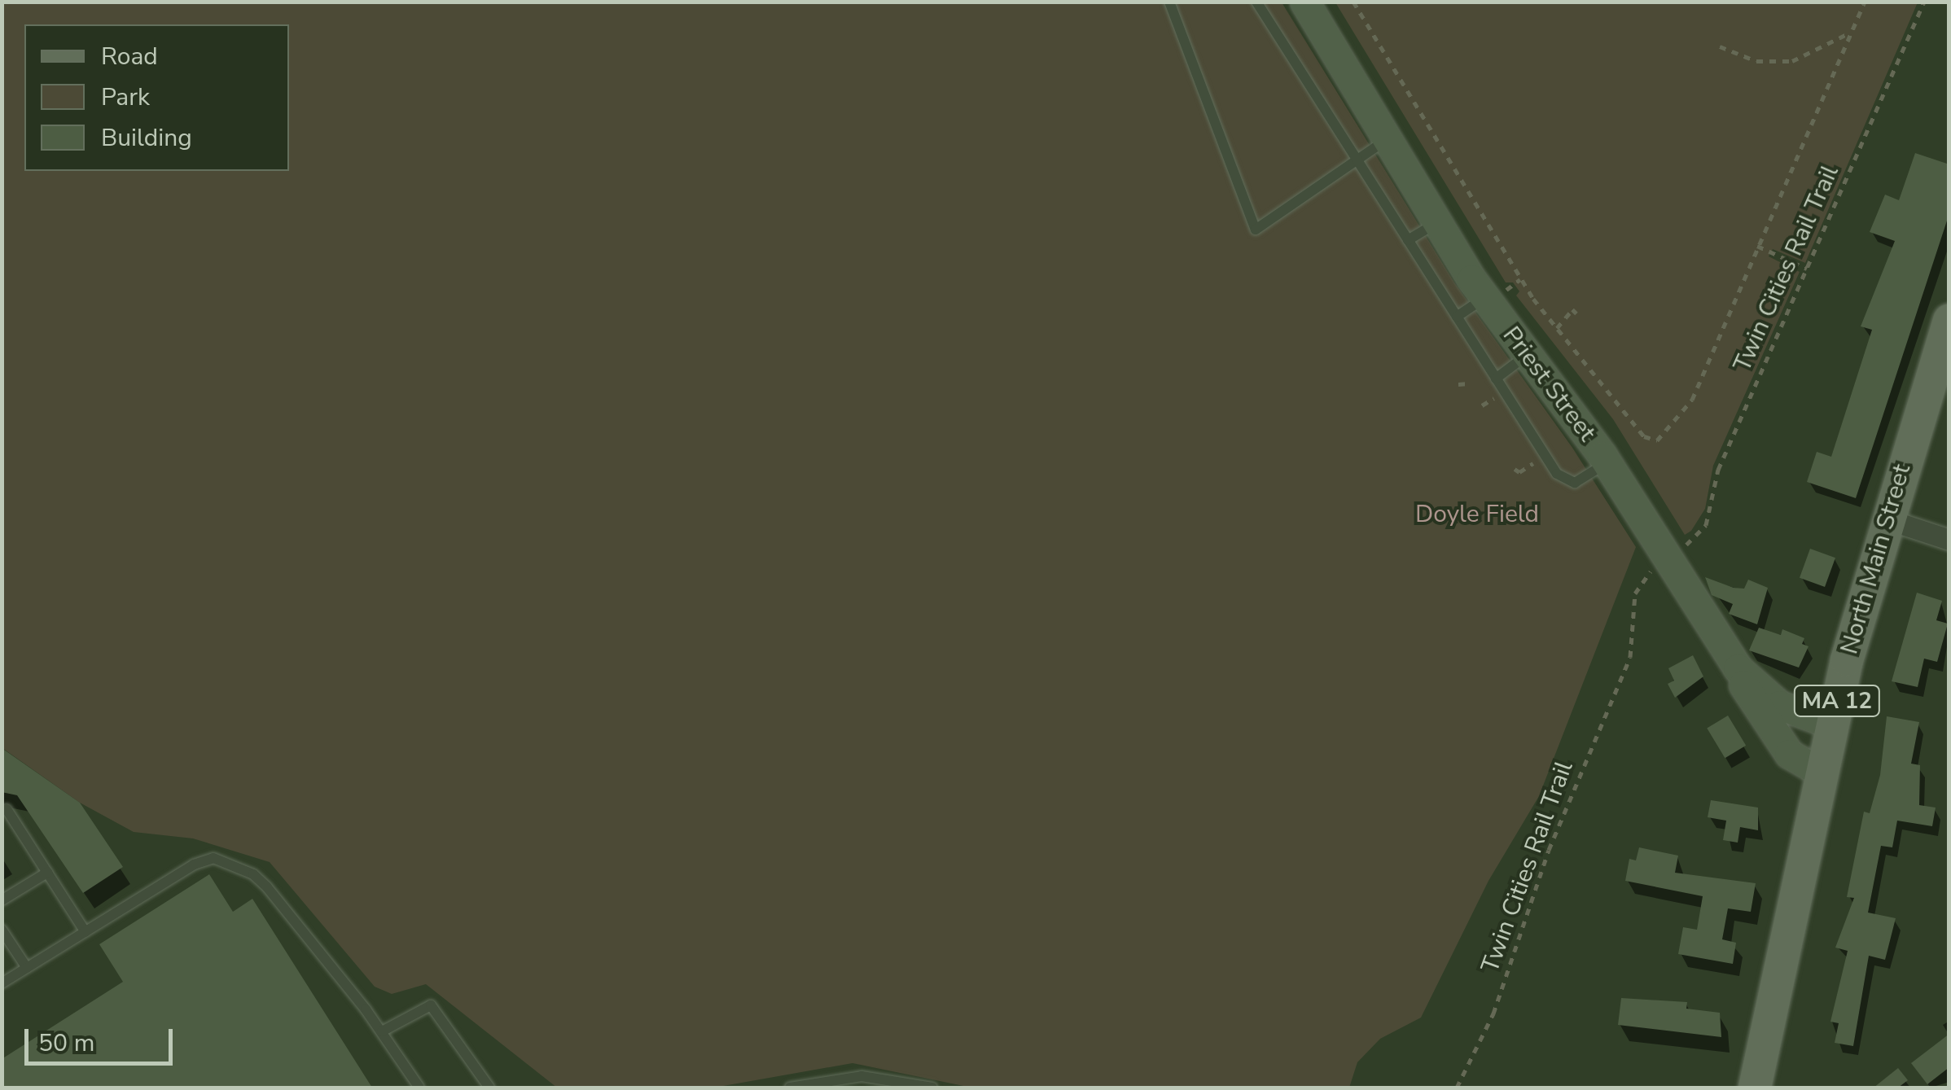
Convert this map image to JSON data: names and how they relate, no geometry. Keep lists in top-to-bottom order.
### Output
{
  "streets": {
    "main road": ["Priest Street", "North Main Street", "MA 12"],
    "path": ["Twin Cities Rail Trail"]
  },
  "crossings": [
    ["Priest Street", "North Main Street"]
  ],
  "parks": ["Doyle Field"],
  "legend": ["Road", "Park", "Building"],
  "scale_bar": "50 m"
}
